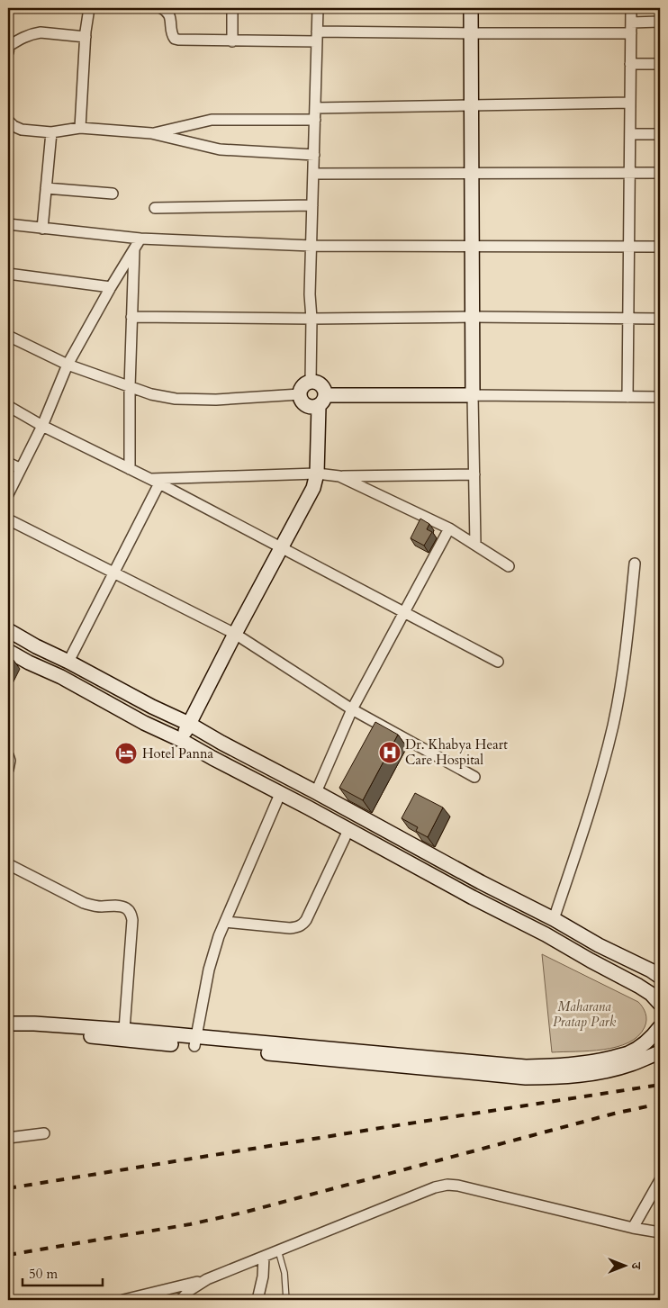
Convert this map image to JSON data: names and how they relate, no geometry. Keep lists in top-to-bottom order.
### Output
{
  "parks": ["Maharana Pratap Park"],
  "places": {
    "hospital": ["Dr. Khabya Heart Care Hospital"],
    "hotel": ["Hotel Panna"]
  },
  "scale_bar": "50 m",
  "north": "right"
}
